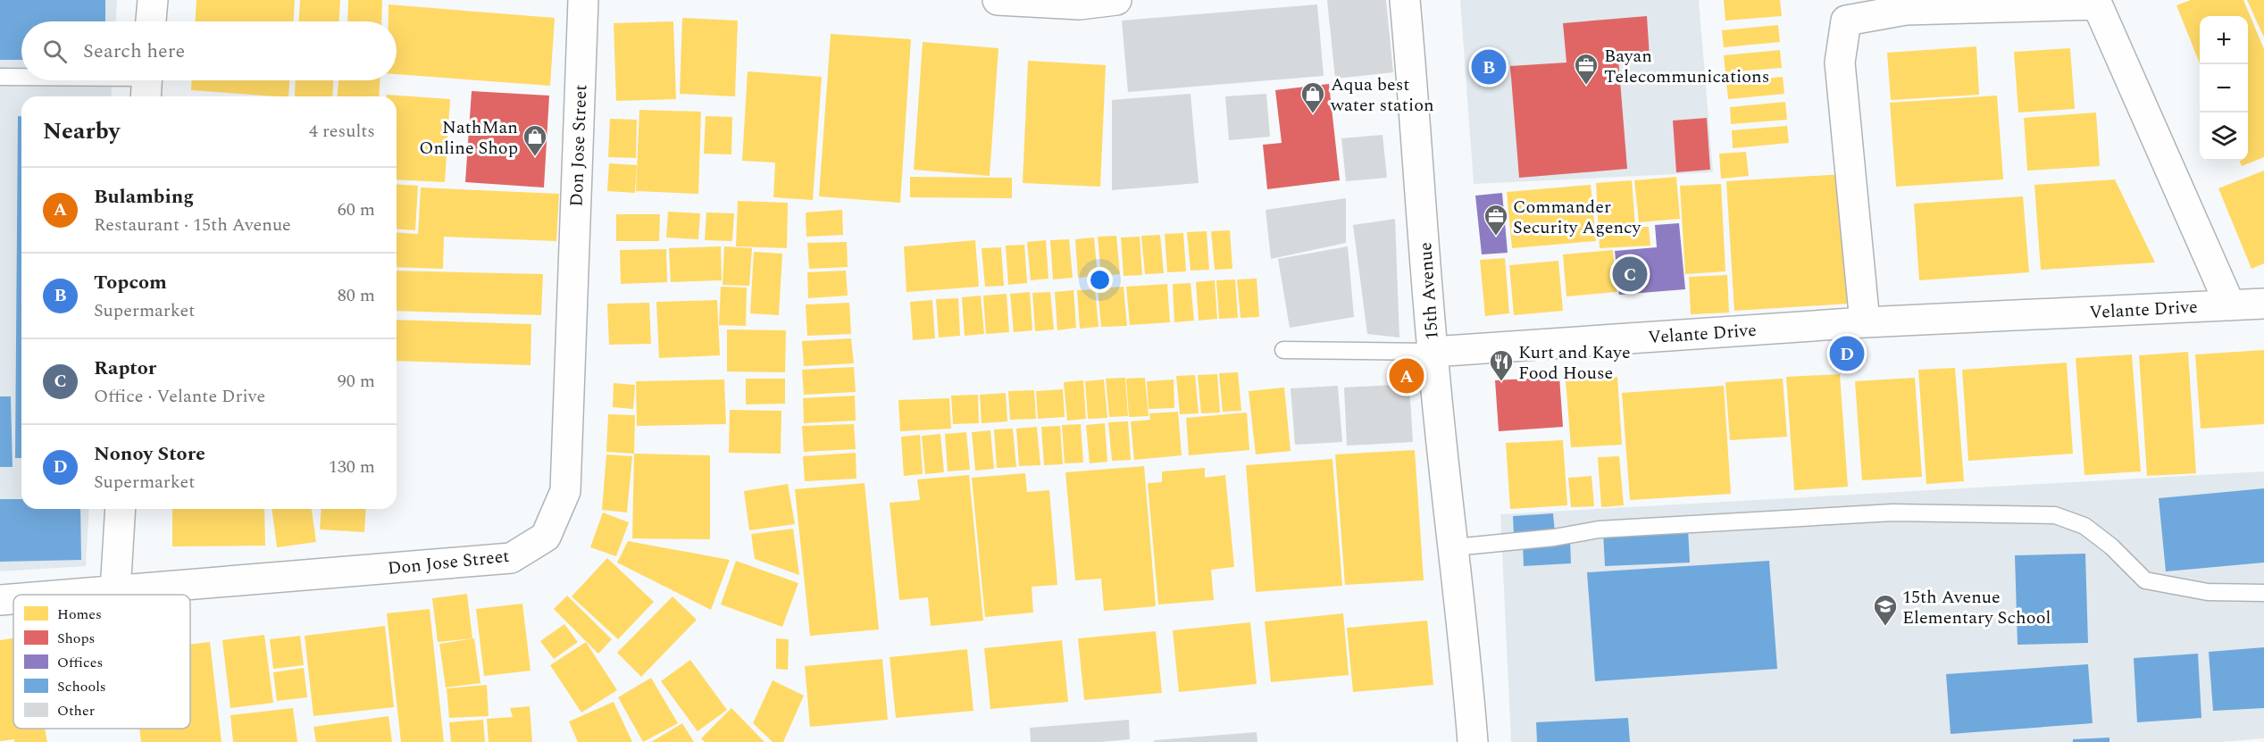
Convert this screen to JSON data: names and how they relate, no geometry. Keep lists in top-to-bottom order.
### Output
{
  "streets": {
    "street": ["Don Jose Street", "15th Avenue", "Velante Drive"]
  },
  "crossings": [
    ["15th Avenue", "Velante Drive"]
  ],
  "places": {
    "office": ["Bayan Telecommunications", "Commander Security Agency"],
    "shop": ["Aqua best water station", "NathMan Online Shop"],
    "restaurant": ["Kurt and Kaye Food House"],
    "school or university": ["15th Avenue Elementary School"]
  },
  "legend": [
    "Homes",
    "Shops",
    "Offices",
    "Schools",
    "Other"
  ],
  "page": {
    "map_buttons": ["+", "−"],
    "search": "Search here",
    "pins": [
      "B",
      "C",
      "D",
      "A"
    ],
    "heading": ["Nearby", "4 results"],
    "list": [
      {
        "mark": "A",
        "name": "Bulambing",
        "note": "Restaurant · 15th Avenue",
        "value": "60 m"
      },
      {
        "mark": "B",
        "name": "Topcom",
        "note": "Supermarket",
        "value": "80 m"
      },
      {
        "mark": "C",
        "name": "Raptor",
        "note": "Office · Velante Drive",
        "value": "90 m"
      },
      {
        "mark": "D",
        "name": "Nonoy Store",
        "note": "Supermarket",
        "value": "130 m"
      }
    ]
  }
}
